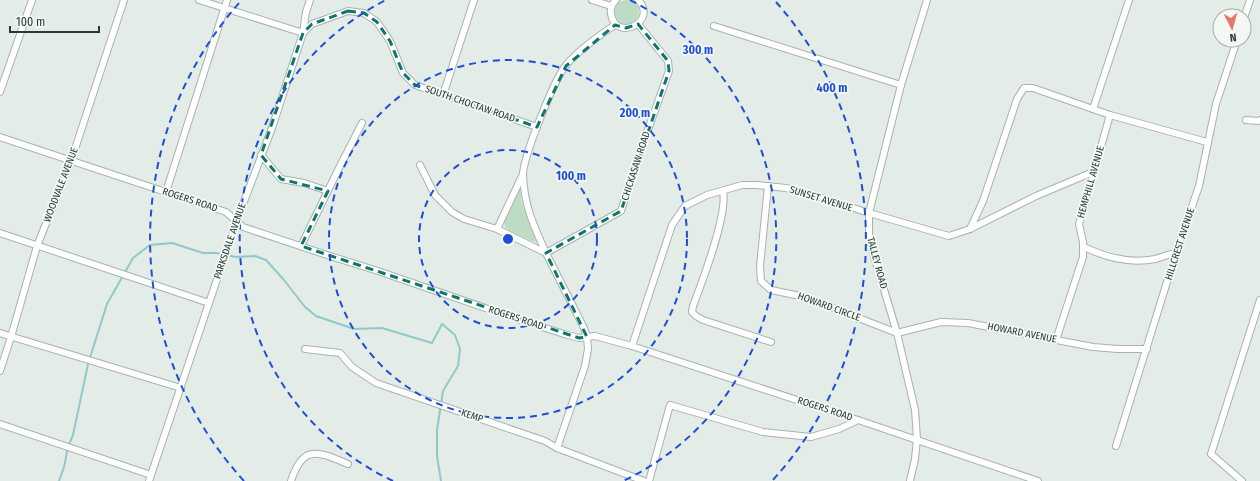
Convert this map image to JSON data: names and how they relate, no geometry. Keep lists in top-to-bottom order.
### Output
{
  "streets": {
    "street": [
      "SOUTH CHOCTAW ROAD",
      "CHICKASAW ROAD",
      "HEMPHILL AVENUE",
      "WOODVALE AVENUE",
      "SUNSET AVENUE",
      "ROGERS ROAD",
      "PARKSDALE AVENUE",
      "HILLCREST AVENUE",
      "TALLEY ROAD",
      "HOWARD CIRCLE",
      "HOWARD AVENUE",
      "KEMP"
    ]
  },
  "crossings": [
    ["SOUTH CHOCTAW ROAD", "PARKSDALE AVENUE"],
    ["HEMPHILL AVENUE", "SUNSET AVENUE"],
    ["HEMPHILL AVENUE", "HOWARD AVENUE"],
    ["WOODVALE AVENUE", "ROGERS ROAD"],
    ["SUNSET AVENUE", "ROGERS ROAD"],
    ["SUNSET AVENUE", "TALLEY ROAD"],
    ["SUNSET AVENUE", "HOWARD CIRCLE"],
    ["ROGERS ROAD", "PARKSDALE AVENUE"],
    ["ROGERS ROAD", "TALLEY ROAD"],
    ["HILLCREST AVENUE", "HOWARD AVENUE"],
    ["TALLEY ROAD", "HOWARD CIRCLE"],
    ["TALLEY ROAD", "HOWARD AVENUE"],
    ["HOWARD CIRCLE", "HOWARD AVENUE"]
  ],
  "scale_bar": "100 m",
  "north": "bottom",
  "rings": [
    "300 m",
    "400 m",
    "200 m",
    "100 m"
  ]
}
